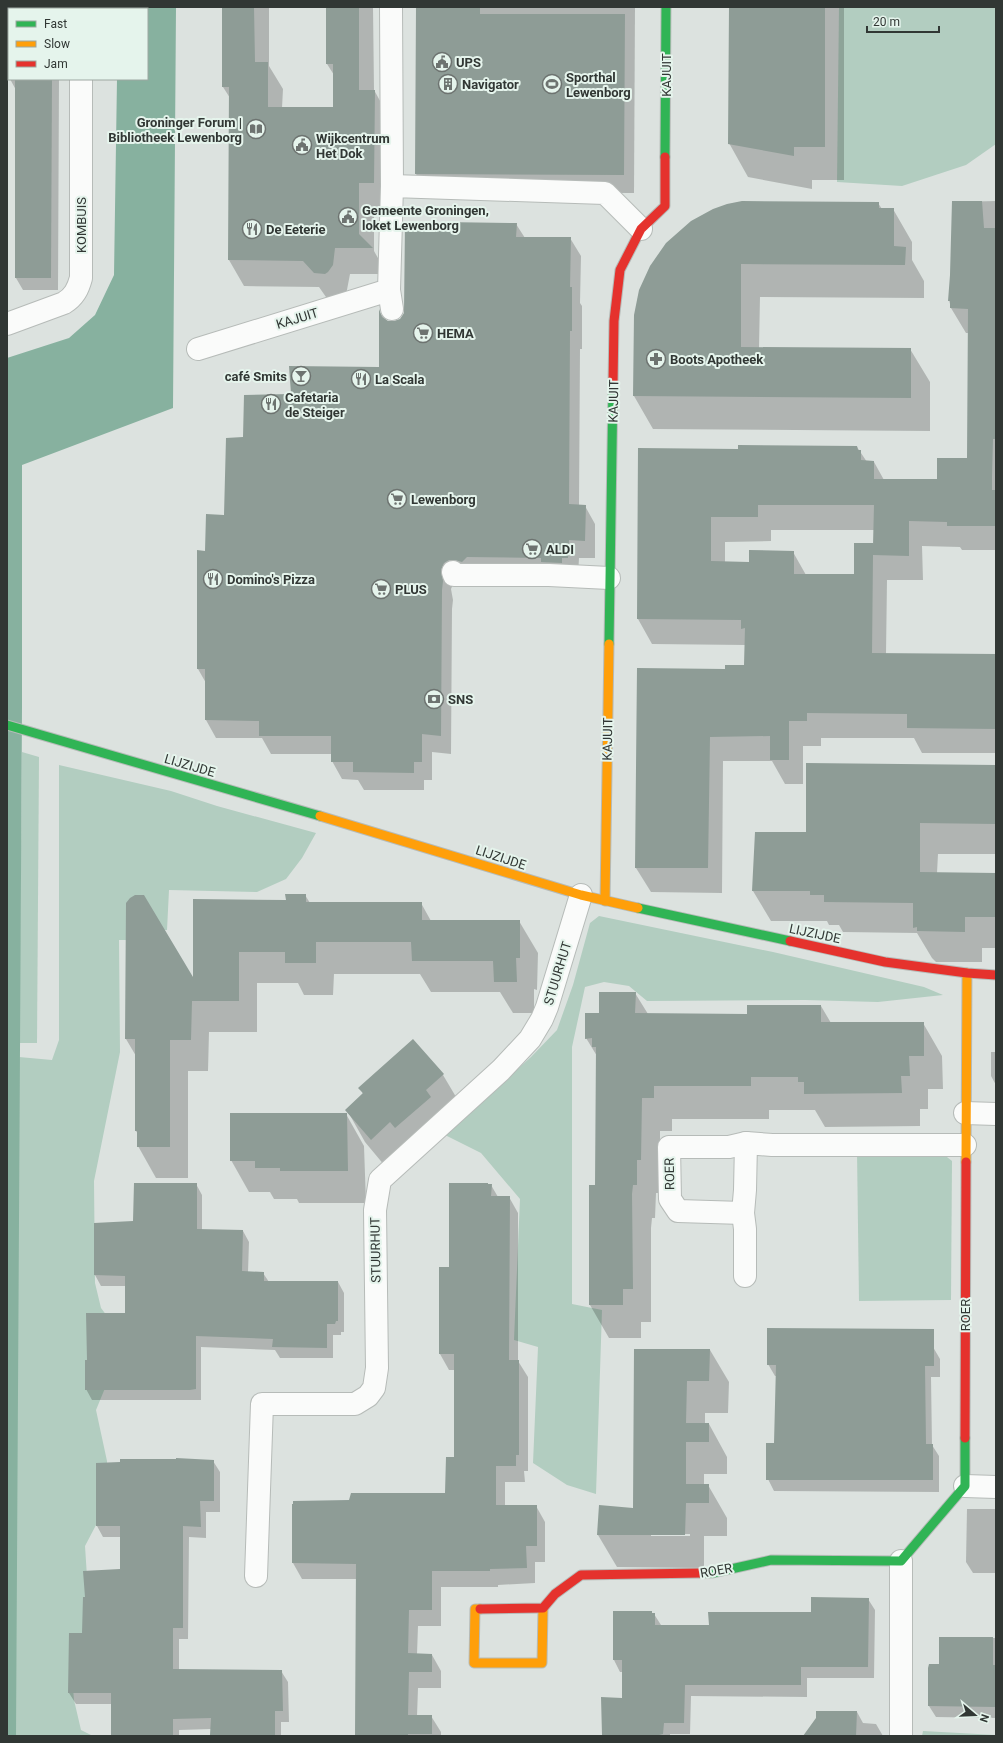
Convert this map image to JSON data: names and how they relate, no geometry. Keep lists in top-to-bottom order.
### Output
{
  "streets": {
    "street": [
      "KAJUIT",
      "KOMBUIS",
      "LIJZIJDE",
      "STUURHUT",
      "ROER"
    ]
  },
  "crossings": [
    ["KAJUIT", "LIJZIJDE"],
    ["LIJZIJDE", "STUURHUT"],
    ["LIJZIJDE", "ROER"]
  ],
  "places": {
    "public building": ["UPS", "Wijkcentrum Het Dok", "Gemeente Groningen, loket Lewenborg"],
    "building": ["Navigator"],
    "sports": ["Sporthal Lewenborg"],
    "library": ["Groninger Forum | Bibliotheek Lewenborg"],
    "restaurant": [
      "De Eeterie",
      "La Scala",
      "Cafetaria de Steiger",
      "Domino's Pizza"
    ],
    "supermarket": [
      "HEMA",
      "Lewenborg",
      "ALDI",
      "PLUS"
    ],
    "pharmacy": ["Boots Apotheek"],
    "bar": ["café Smits"],
    "bank": ["SNS"]
  },
  "legend": ["Fast", "Slow", "Jam"],
  "scale_bar": "20 m",
  "north": "right"
}
